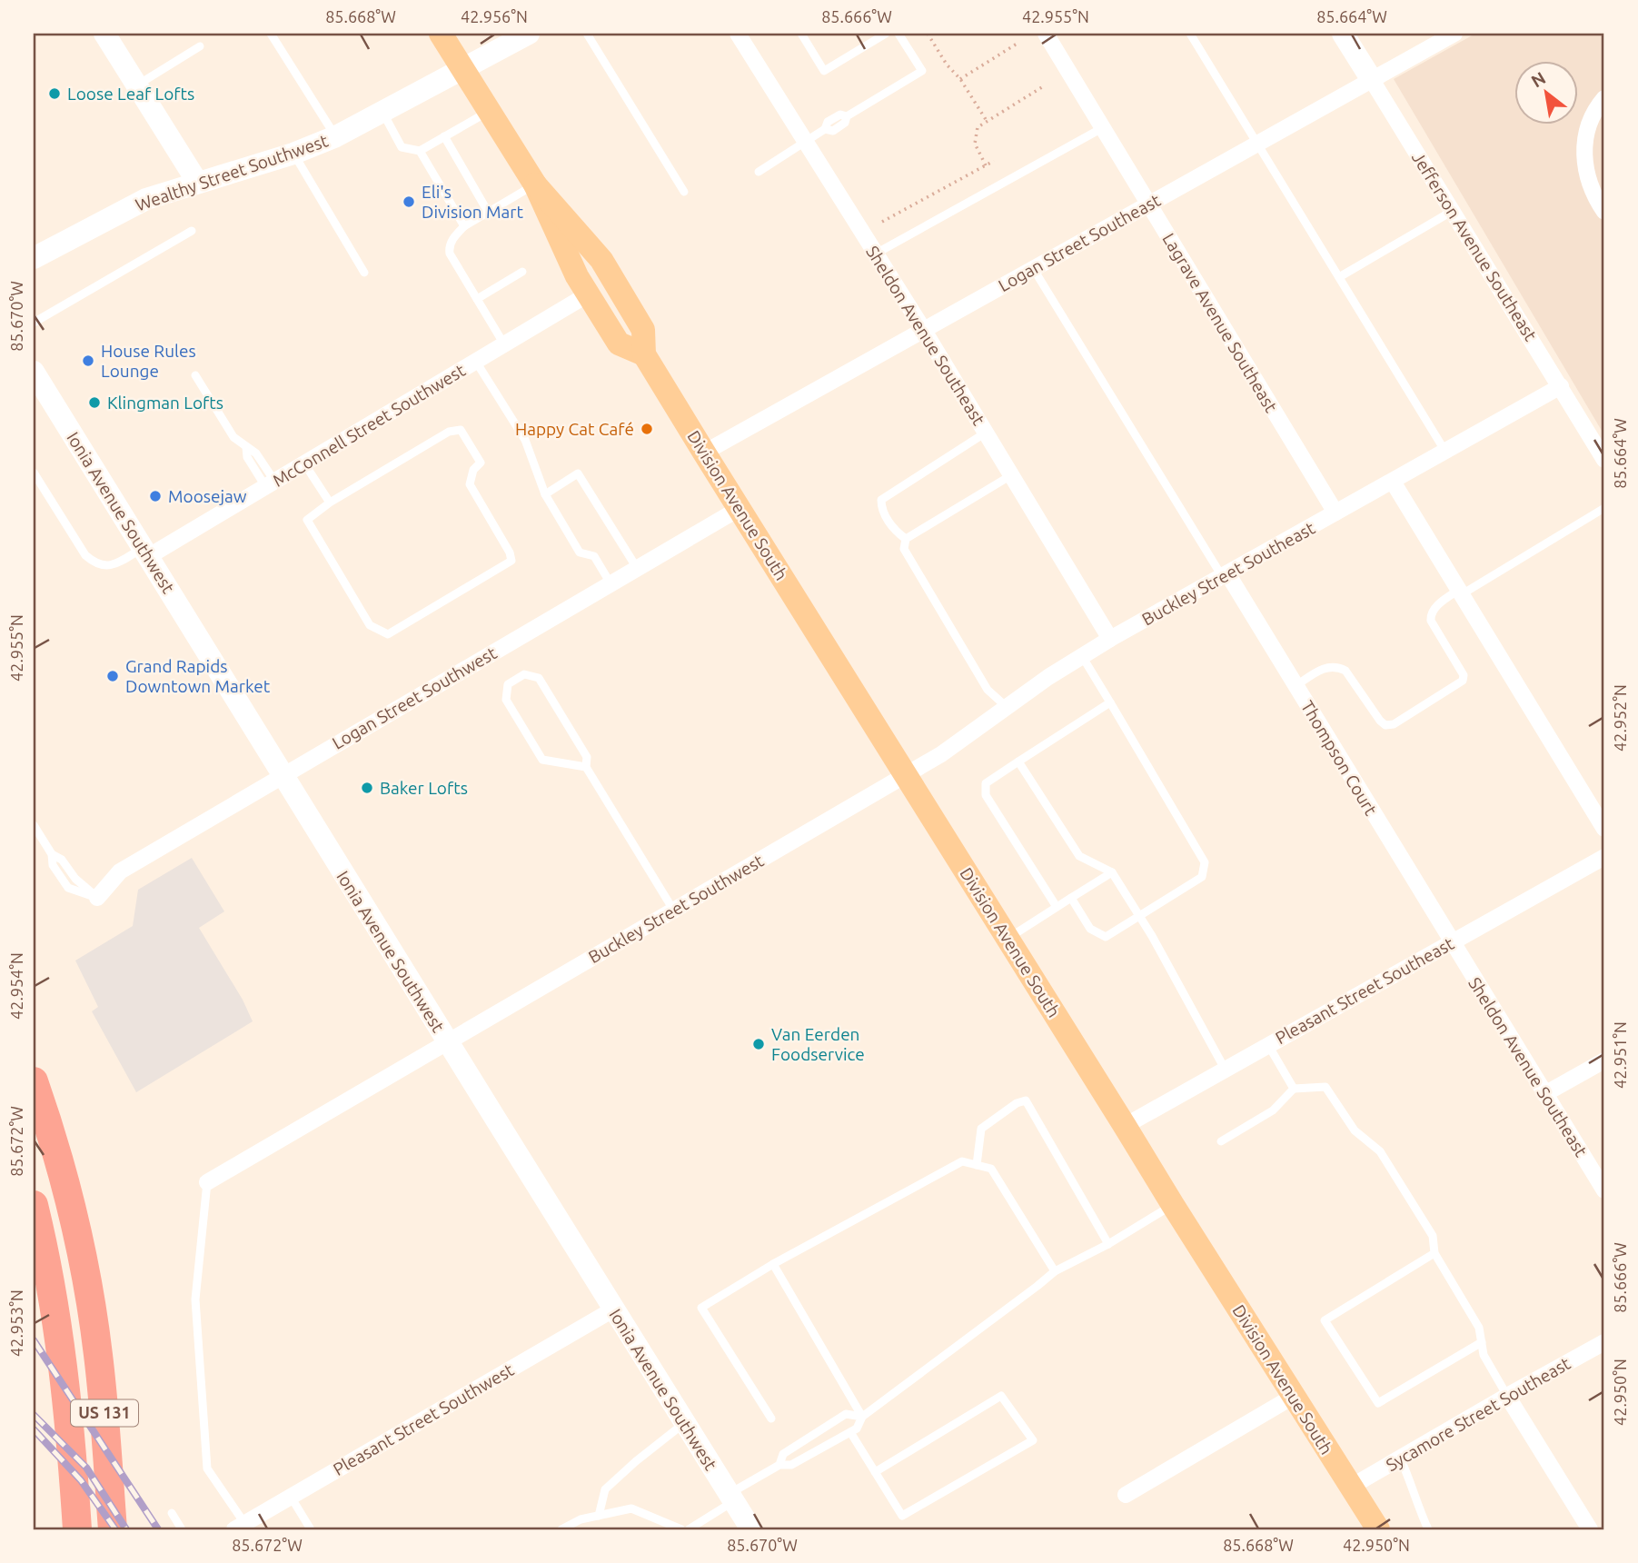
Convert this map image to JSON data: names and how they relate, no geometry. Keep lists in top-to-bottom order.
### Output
{
  "streets": {
    "highway": ["US 131"],
    "main road": ["Division Avenue South"],
    "street": [
      "Wealthy Street Southwest",
      "Logan Street Southeast",
      "Jefferson Avenue Southeast",
      "Lagrave Avenue Southeast",
      "Sheldon Avenue Southeast",
      "McConnell Street Southwest",
      "Ionia Avenue Southwest",
      "Buckley Street Southeast",
      "Logan Street Southwest",
      "Thompson Court",
      "Buckley Street Southwest",
      "Pleasant Street Southeast",
      "Sycamore Street Southeast",
      "Pleasant Street Southwest"
    ]
  },
  "crossings": [
    ["Wealthy Street Southwest", "Division Avenue South"],
    ["Logan Street Southeast", "Jefferson Avenue Southeast"],
    ["Logan Street Southeast", "Lagrave Avenue Southeast"],
    ["Logan Street Southeast", "Sheldon Avenue Southeast"],
    ["Logan Street Southeast", "Division Avenue South"],
    ["Jefferson Avenue Southeast", "Buckley Street Southeast"],
    ["Lagrave Avenue Southeast", "Buckley Street Southeast"],
    ["Sheldon Avenue Southeast", "Buckley Street Southeast"],
    ["Sheldon Avenue Southeast", "Thompson Court"],
    ["Sheldon Avenue Southeast", "Pleasant Street Southeast"],
    ["McConnell Street Southwest", "Division Avenue South"],
    ["McConnell Street Southwest", "Ionia Avenue Southwest"],
    ["Division Avenue South", "Buckley Street Southeast"],
    ["Division Avenue South", "Logan Street Southwest"],
    ["Division Avenue South", "Buckley Street Southwest"],
    ["Division Avenue South", "Pleasant Street Southeast"],
    ["Division Avenue South", "Sycamore Street Southeast"],
    ["Ionia Avenue Southwest", "Logan Street Southwest"],
    ["Ionia Avenue Southwest", "Buckley Street Southwest"],
    ["Ionia Avenue Southwest", "Pleasant Street Southwest"],
    ["Buckley Street Southeast", "Thompson Court"],
    ["Buckley Street Southeast", "Buckley Street Southwest"],
    ["Thompson Court", "Pleasant Street Southeast"]
  ],
  "places": [
    "Loose Leaf Lofts",
    "Eli's Division Mart",
    "House Rules Lounge",
    "Klingman Lofts",
    "Happy Cat Café",
    "Moosejaw",
    "Grand Rapids Downtown Market",
    "Baker Lofts",
    "Van Eerden Foodservice"
  ],
  "north": "top left",
  "coordinates": [
    "85.668°W",
    "42.956°N",
    "85.666°W",
    "42.955°N",
    "85.664°W",
    "85.670°W",
    "42.952°N",
    "42.954°N",
    "42.951°N",
    "85.672°W",
    "42.953°N",
    "42.950°N"
  ]
}
